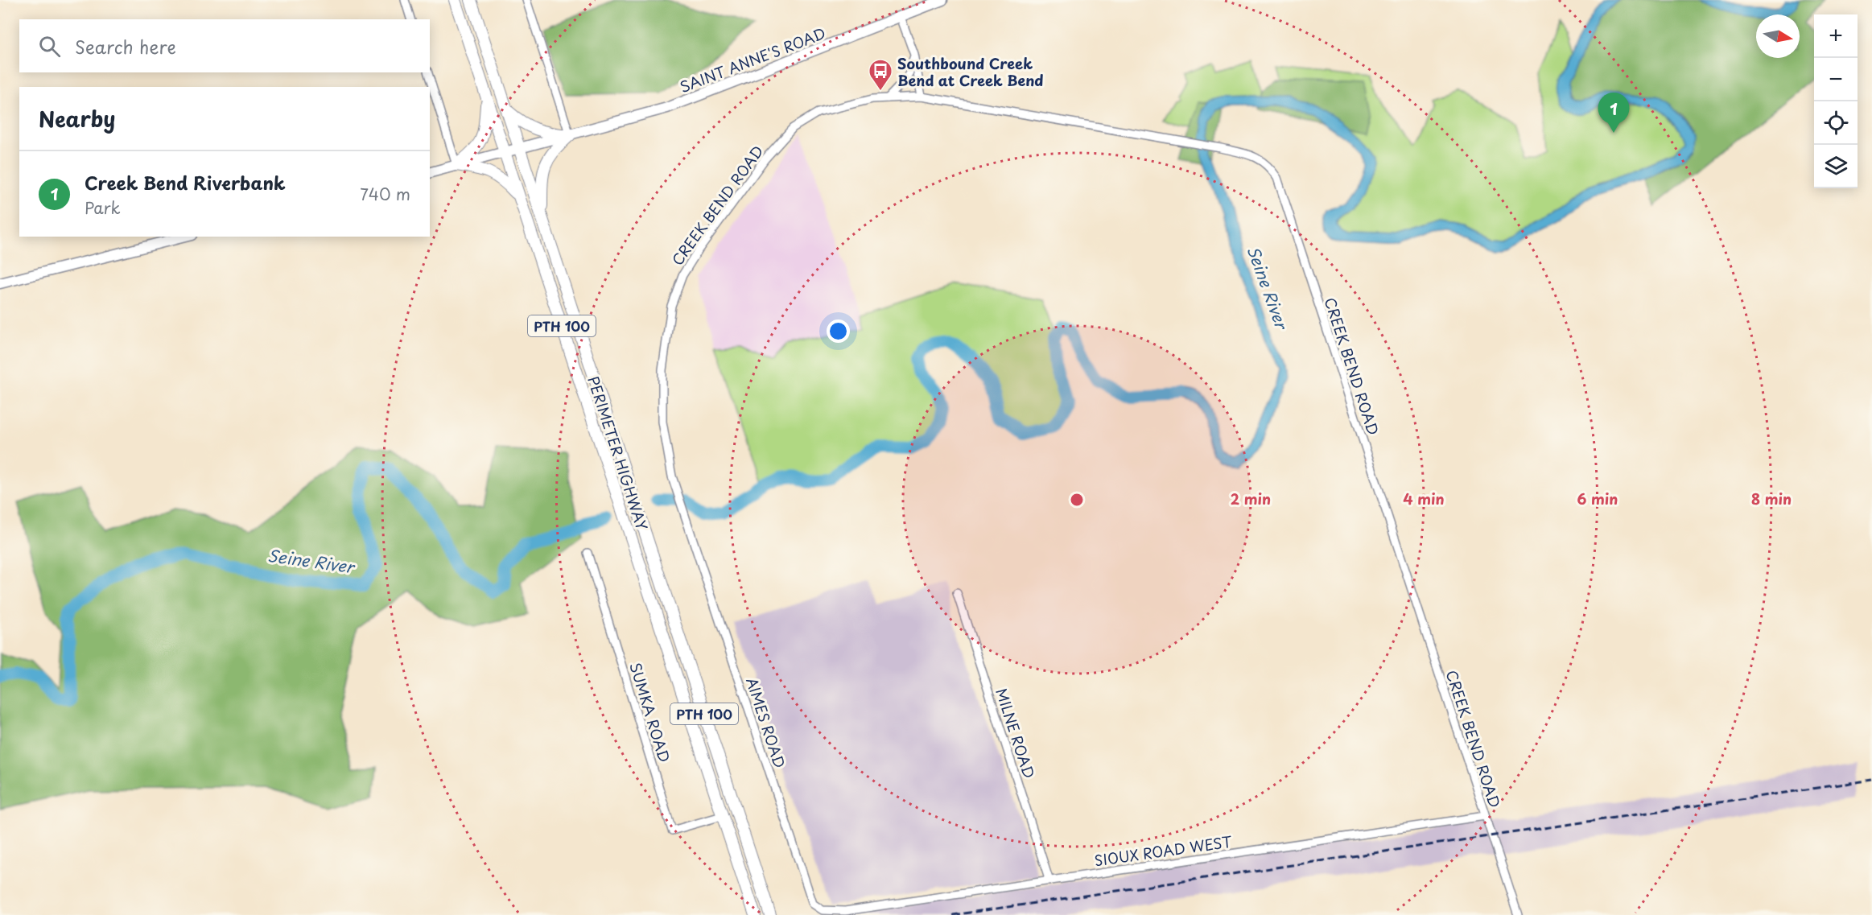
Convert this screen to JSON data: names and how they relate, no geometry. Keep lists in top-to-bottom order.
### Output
{
  "streets": {
    "highway": ["PTH 100", "PERIMETER HIGHWAY"],
    "main road": ["SAINT ANNE'S ROAD"],
    "street": [
      "CREEK BEND ROAD",
      "SUMKA ROAD",
      "AIMES ROAD",
      "MILNE ROAD",
      "SIOUX ROAD WEST"
    ]
  },
  "crossings": [
    ["SAINT ANNE'S ROAD", "PERIMETER HIGHWAY"],
    ["CREEK BEND ROAD", "AIMES ROAD"],
    ["CREEK BEND ROAD", "SIOUX ROAD WEST"],
    ["PERIMETER HIGHWAY", "SUMKA ROAD"],
    ["AIMES ROAD", "SIOUX ROAD WEST"],
    ["MILNE ROAD", "SIOUX ROAD WEST"]
  ],
  "water": ["Seine River"],
  "places": {
    "bus stop": ["Southbound Creek Bend at Creek Bend"]
  },
  "north": "right",
  "page": {
    "map_buttons": ["+", "−"],
    "search": "Search here",
    "heading": "Nearby",
    "pins": "1",
    "list": [
      {
        "mark": "1",
        "name": "Creek Bend Riverbank",
        "note": "Park",
        "value": "740 m"
      }
    ]
  },
  "rings": [
    "2 min",
    "4 min",
    "6 min",
    "8 min"
  ]
}
